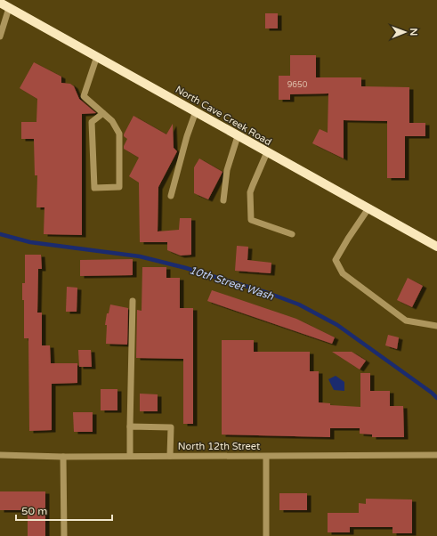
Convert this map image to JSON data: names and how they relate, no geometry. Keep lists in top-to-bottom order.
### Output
{
  "streets": {
    "main road": ["North Cave Creek Road"],
    "street": ["North 12th Street"]
  },
  "water": ["10th Street Wash"],
  "house_numbers": ["9650"],
  "scale_bar": "50 m",
  "north": "right"
}
